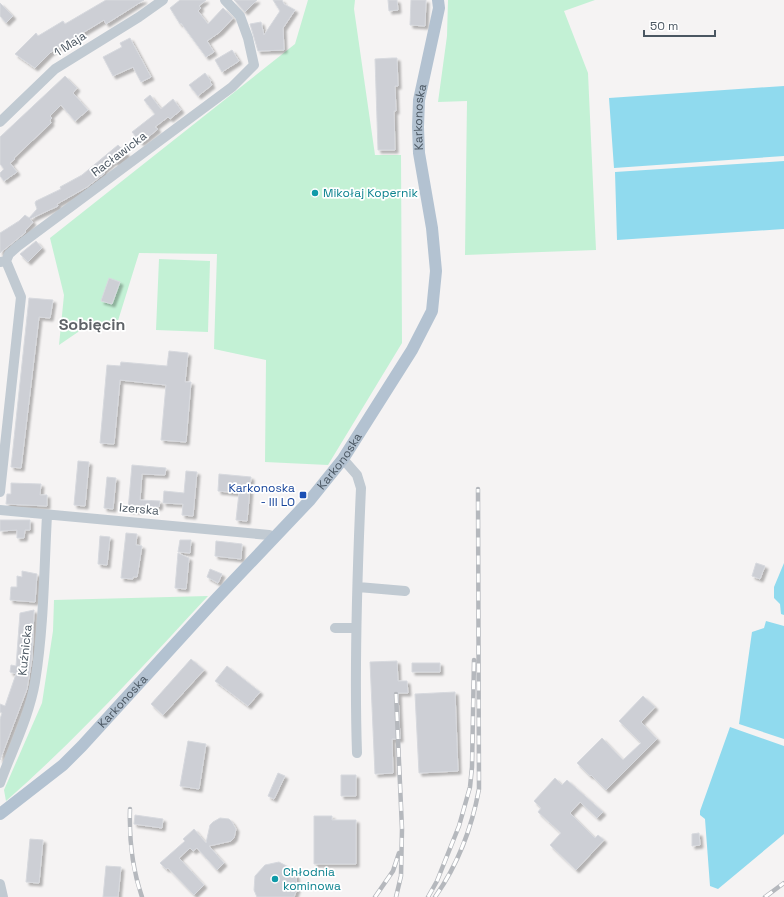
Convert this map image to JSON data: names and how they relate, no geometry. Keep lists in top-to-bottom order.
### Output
{
  "streets": {
    "main road": ["Karkonoska"],
    "street": [
      "1 Maja",
      "Racławicka",
      "Izerska",
      "Kuźnicka"
    ]
  },
  "crossings": [
    ["Karkonoska", "Izerska"],
    ["Izerska", "Kuźnicka"]
  ],
  "districts": ["Sobięcin"],
  "places": {
    "other": ["Mikołaj Kopernik", "Chłodnia kominowa"],
    "transit": ["Karkonoska - III LO"]
  },
  "scale_bar": "50 m"
}
